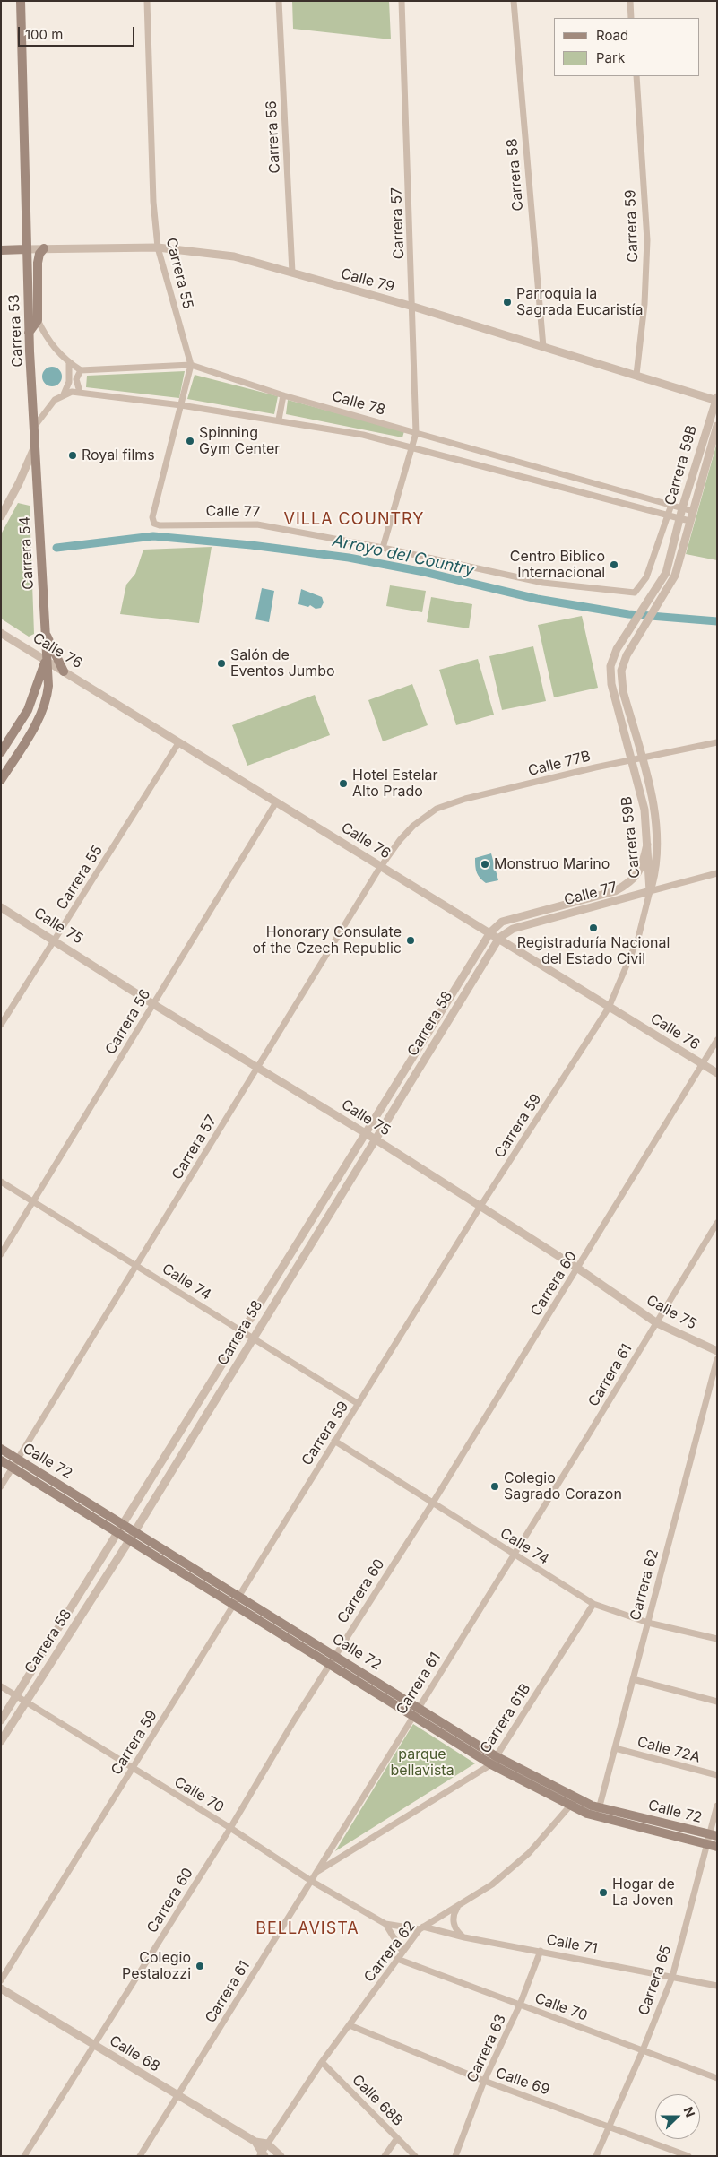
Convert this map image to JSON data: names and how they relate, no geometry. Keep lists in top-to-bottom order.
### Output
{
  "streets": {
    "main road": [
      "Calle 79",
      "Carrera 53",
      "Carrera 54",
      "Calle 72"
    ],
    "street": [
      "Carrera 56",
      "Carrera 58",
      "Carrera 57",
      "Carrera 59",
      "Carrera 55",
      "Calle 78",
      "Carrera 59B",
      "Calle 77",
      "Calle 76",
      "Calle 77B",
      "Calle 75",
      "Calle 74",
      "Carrera 60",
      "Carrera 61",
      "Carrera 62",
      "Carrera 61B",
      "Calle 72A",
      "Calle 70",
      "Calle 71",
      "Carrera 65",
      "Carrera 63",
      "Calle 68",
      "Calle 69",
      "Calle 68B"
    ]
  },
  "crossings": [
    ["Carrera 56", "Calle 79"],
    ["Carrera 56", "Calle 76"],
    ["Carrera 56", "Calle 75"],
    ["Carrera 56", "Calle 74"],
    ["Carrera 58", "Calle 79"],
    ["Carrera 58", "Calle 77"],
    ["Carrera 58", "Calle 76"],
    ["Carrera 58", "Calle 75"],
    ["Carrera 58", "Calle 74"],
    ["Carrera 58", "Calle 72"],
    ["Carrera 58", "Calle 70"],
    ["Carrera 57", "Calle 79"],
    ["Carrera 57", "Calle 78"],
    ["Carrera 57", "Calle 77"],
    ["Carrera 57", "Calle 76"],
    ["Carrera 57", "Calle 77B"],
    ["Carrera 57", "Calle 75"],
    ["Carrera 57", "Calle 74"],
    ["Carrera 57", "Calle 72"],
    ["Carrera 59", "Calle 79"],
    ["Carrera 59", "Carrera 59B"],
    ["Carrera 59", "Calle 77"],
    ["Carrera 59", "Calle 76"],
    ["Carrera 59", "Calle 75"],
    ["Carrera 59", "Calle 74"],
    ["Carrera 59", "Calle 72"],
    ["Carrera 59", "Calle 70"],
    ["Carrera 55", "Calle 79"],
    ["Carrera 55", "Calle 78"],
    ["Carrera 55", "Calle 77"],
    ["Carrera 55", "Calle 76"],
    ["Carrera 55", "Calle 75"],
    ["Calle 79", "Carrera 53"],
    ["Calle 79", "Carrera 59B"],
    ["Carrera 53", "Carrera 54"],
    ["Calle 78", "Carrera 59B"],
    ["Calle 78", "Calle 77"],
    ["Carrera 59B", "Calle 77"],
    ["Carrera 59B", "Calle 77B"],
    ["Calle 77", "Calle 76"],
    ["Carrera 54", "Calle 76"],
    ["Calle 76", "Carrera 60"],
    ["Calle 75", "Carrera 60"],
    ["Calle 75", "Carrera 61"],
    ["Calle 74", "Carrera 60"],
    ["Calle 74", "Carrera 61"],
    ["Calle 74", "Carrera 62"],
    ["Calle 74", "Carrera 61B"],
    ["Carrera 60", "Calle 72"],
    ["Carrera 60", "Calle 70"],
    ["Carrera 60", "Calle 68"],
    ["Carrera 61", "Calle 72"],
    ["Carrera 61", "Carrera 61B"],
    ["Carrera 61", "Calle 70"],
    ["Carrera 61", "Calle 68"],
    ["Calle 72", "Carrera 62"],
    ["Calle 72", "Carrera 61B"],
    ["Calle 72", "Carrera 65"],
    ["Carrera 62", "Calle 72A"],
    ["Carrera 62", "Calle 70"],
    ["Carrera 62", "Calle 71"],
    ["Carrera 62", "Calle 68"],
    ["Carrera 62", "Calle 69"],
    ["Carrera 62", "Calle 68B"],
    ["Calle 70", "Calle 71"],
    ["Calle 70", "Carrera 65"],
    ["Calle 70", "Carrera 63"],
    ["Calle 71", "Carrera 65"],
    ["Calle 71", "Carrera 63"],
    ["Carrera 65", "Calle 69"],
    ["Carrera 63", "Calle 69"]
  ],
  "districts": ["VILLA COUNTRY", "BELLAVISTA"],
  "water": ["Arroyo del Country"],
  "parks": ["parque bellavista"],
  "places": [
    "Parroquia la Sagrada Eucaristía",
    "Spinning Gym Center",
    "Royal films",
    "Centro Biblico Internacional",
    "Salón de Eventos Jumbo",
    "Hotel Estelar Alto Prado",
    "Monstruo Marino",
    "Registraduría Nacional del Estado Civil",
    "Honorary Consulate of the Czech Republic",
    "Colegio Sagrado Corazon",
    "Hogar de La Joven",
    "Colegio Pestalozzi"
  ],
  "legend": ["Road", "Park"],
  "scale_bar": "100 m",
  "north": "right"
}
